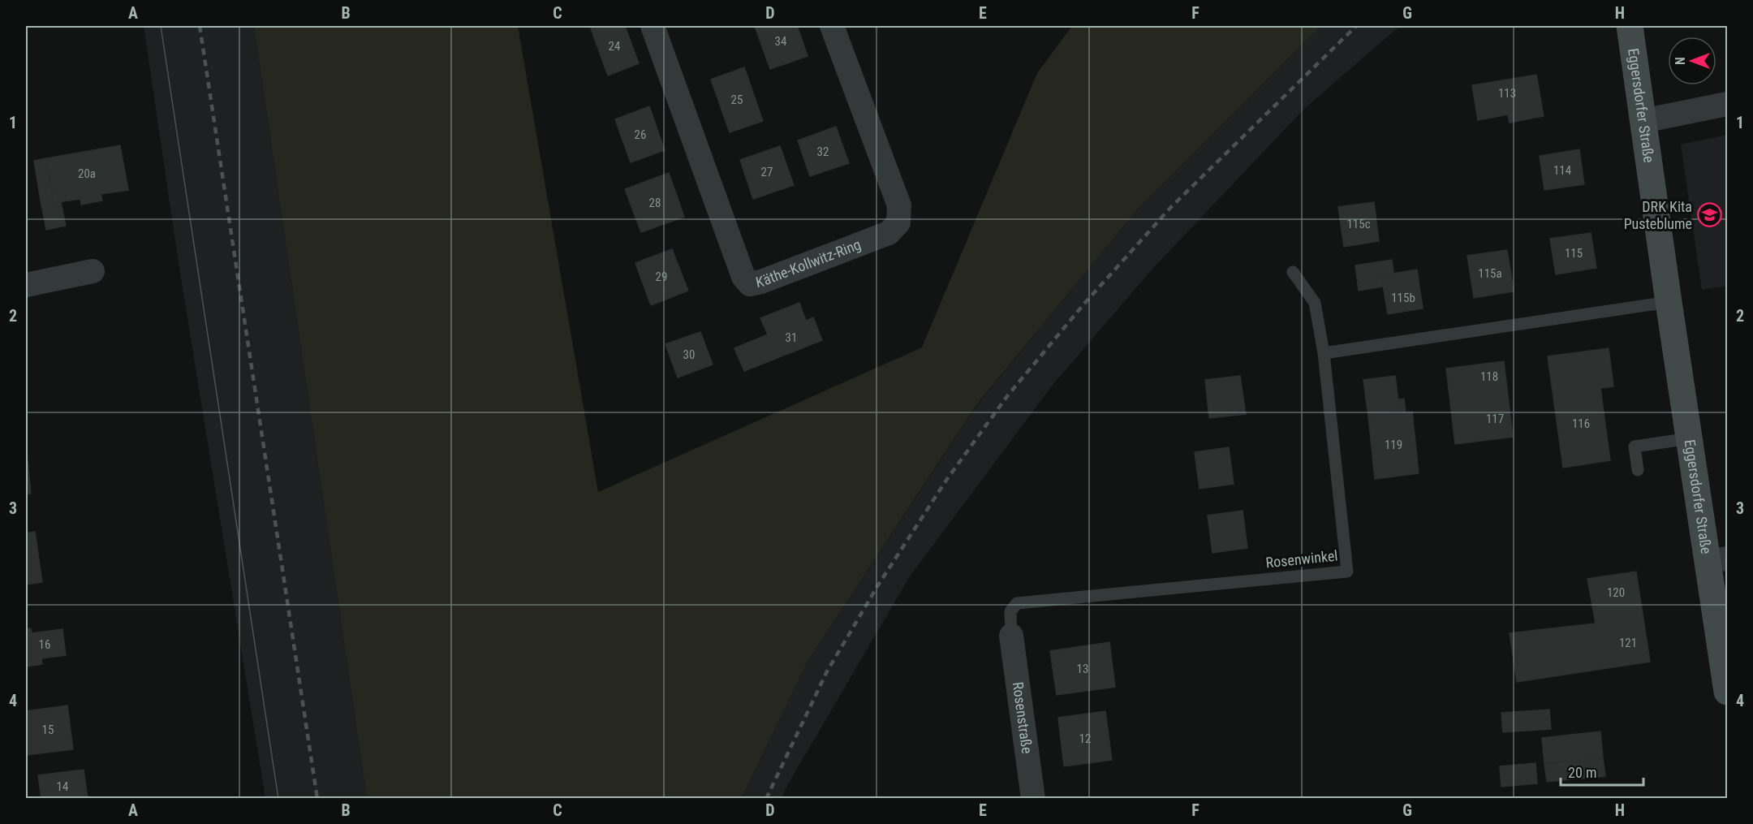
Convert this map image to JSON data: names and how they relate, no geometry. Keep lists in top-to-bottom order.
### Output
{
  "streets": {
    "street": ["Eggersdorfer Straße", "Käthe-Kollwitz-Ring", "Rosenstraße"],
    "lane": ["Rosenwinkel"]
  },
  "crossings": [
    ["Rosenwinkel", "Rosenstraße"]
  ],
  "places": {
    "school or university": ["DRK Kita Pusteblume"]
  },
  "house_numbers": [
    "34",
    "24",
    "113",
    "25",
    "26",
    "32",
    "114",
    "27",
    "20a",
    "28",
    "115c",
    "115",
    "115a",
    "29",
    "115b",
    "31",
    "30",
    "118",
    "117",
    "116",
    "119",
    "120",
    "121",
    "16",
    "13",
    "15",
    "12",
    "14"
  ],
  "scale_bar": "20 m",
  "north": "left",
  "grid": {
    "columns": [
      "A",
      "B",
      "C",
      "D",
      "E",
      "F",
      "G",
      "H"
    ],
    "rows": [
      "1",
      "2",
      "3",
      "4"
    ]
  }
}
